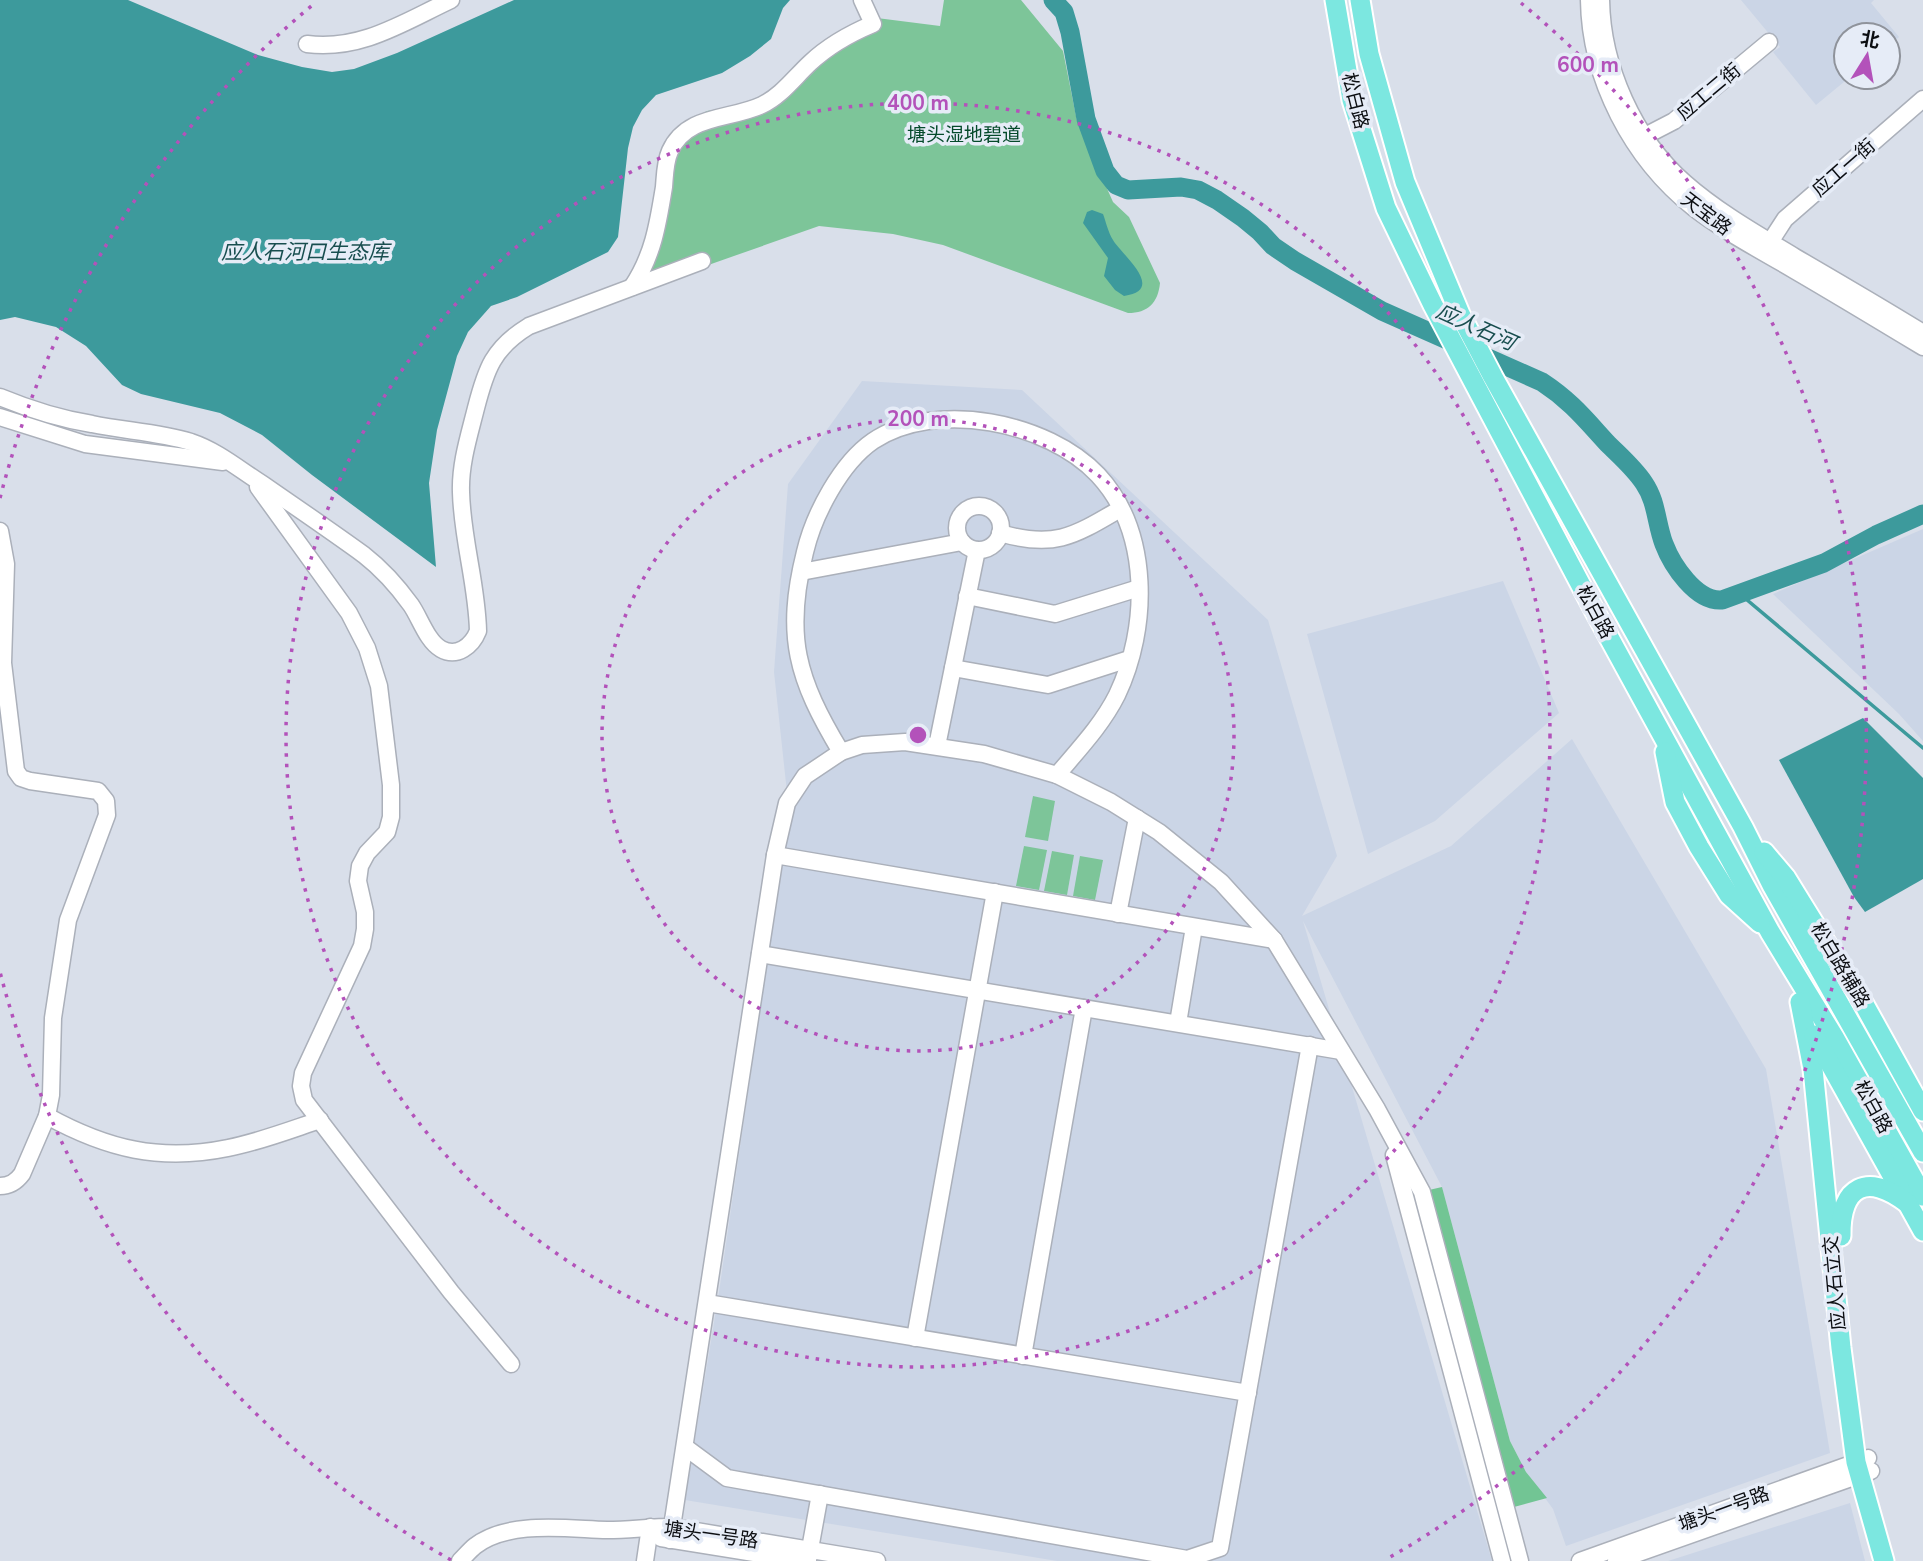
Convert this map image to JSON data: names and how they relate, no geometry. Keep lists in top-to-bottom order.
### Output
{
  "streets": {
    "main road": ["松白路", "松白路辅路", "应人石立交"],
    "street": [
      "应工二街",
      "应工一街",
      "天宝路",
      "塘头一号路"
    ]
  },
  "crossings": [
    ["应工二街", "天宝路"],
    ["松白路", "松白路辅路"],
    ["应工一街", "天宝路"],
    ["应人石立交", "塘头一号路"]
  ],
  "water": ["应人石河口生态库", "应人石河"],
  "parks": ["塘头湿地碧道"],
  "north": "top",
  "rings": ["600 m", "400 m", "200 m"]
}
